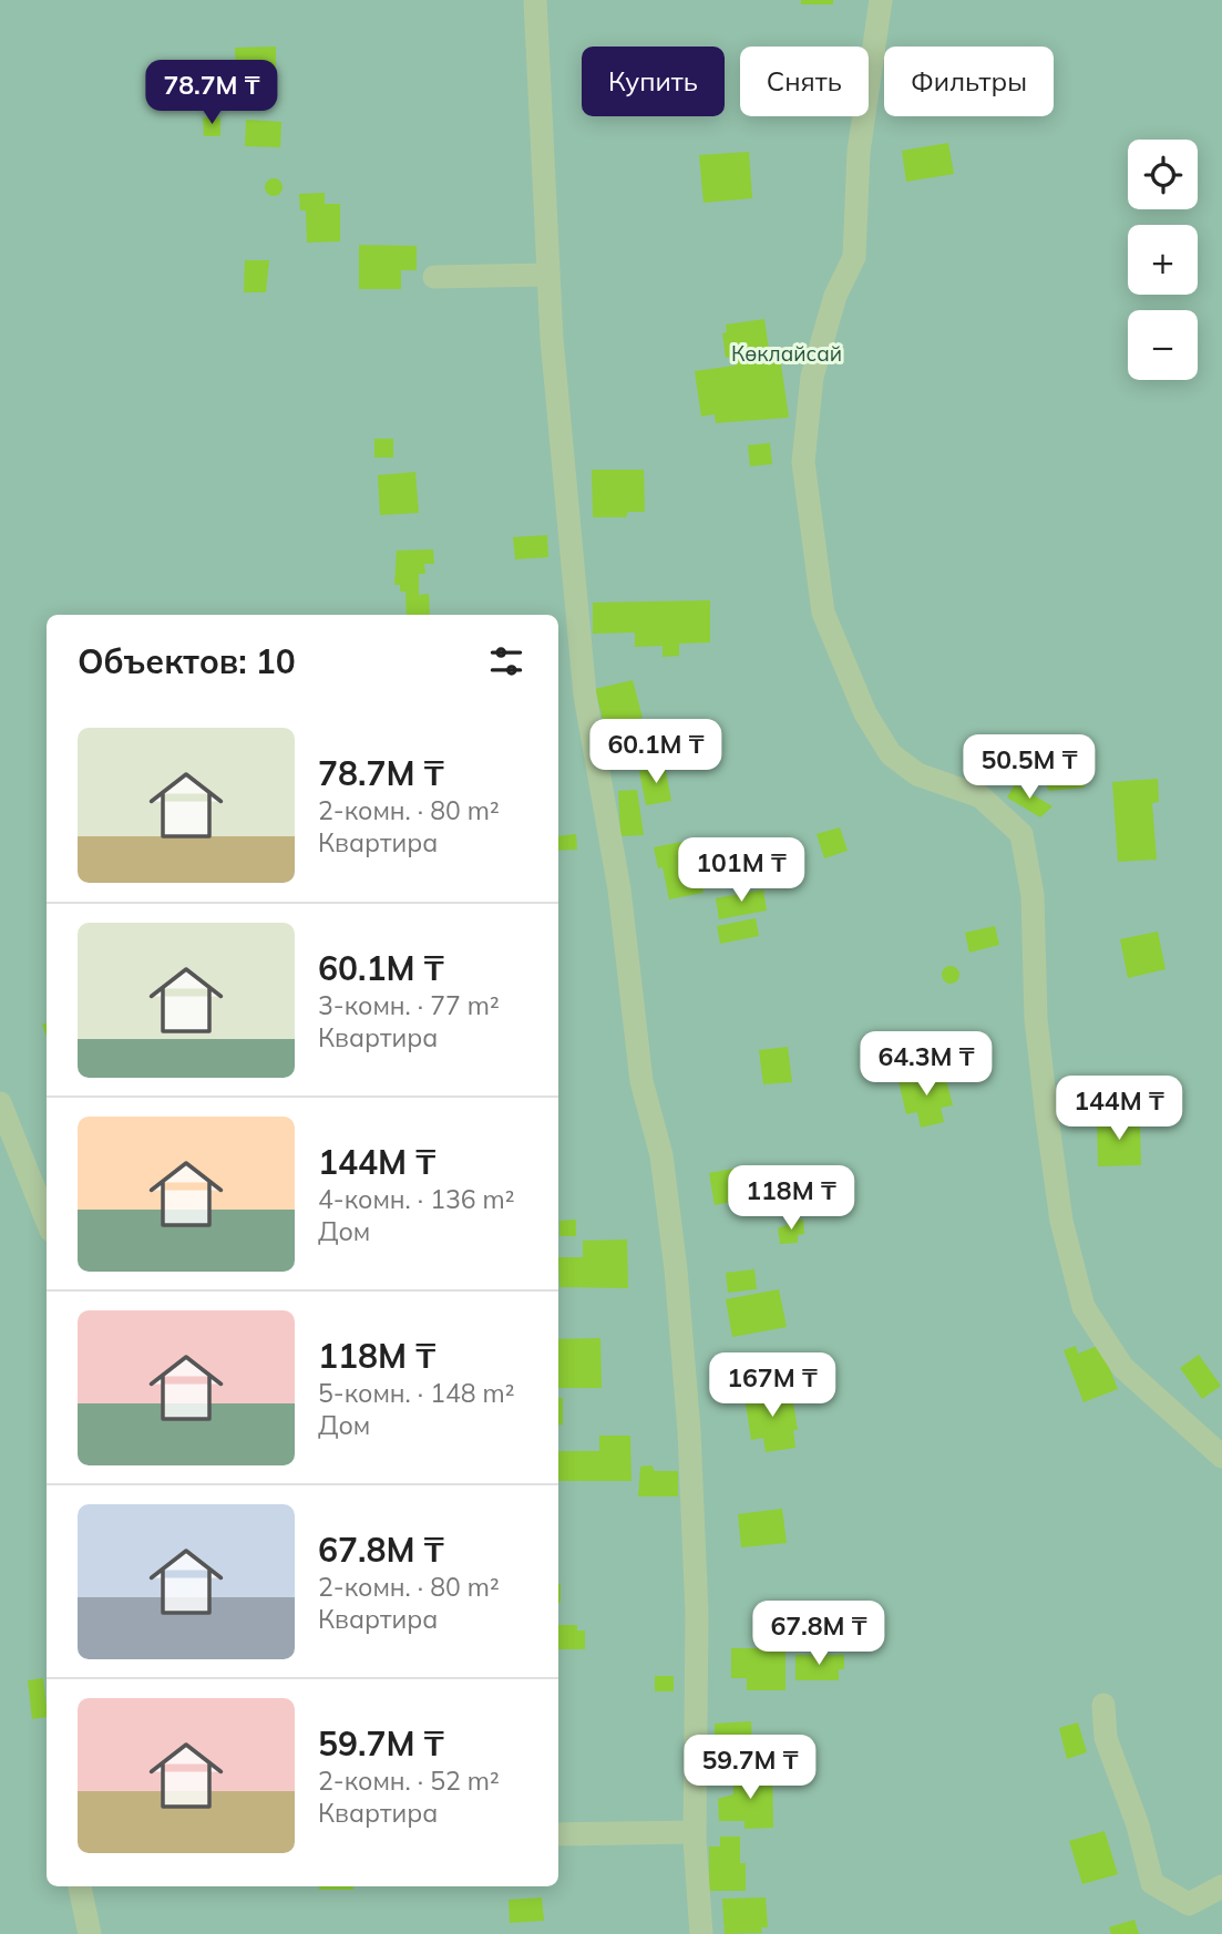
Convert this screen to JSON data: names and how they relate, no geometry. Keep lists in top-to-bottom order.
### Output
{
  "parks": ["Көклайсай"],
  "page": {
    "chip": ["Купить", "Снять", "Фильтры"],
    "price": [
      "78.7M ₸",
      "60.1M ₸",
      "50.5M ₸",
      "101M ₸",
      "64.3M ₸",
      "144M ₸",
      "118M ₸",
      "167M ₸",
      "67.8M ₸",
      "59.7M ₸"
    ],
    "map_buttons": ["+", "−"],
    "heading": "Объектов: 10",
    "list": [
      {
        "name": "78.7M ₸",
        "note": "2-комн. · 80 m² · Квартира"
      },
      {
        "name": "60.1M ₸",
        "note": "3-комн. · 77 m² · Квартира"
      },
      {
        "name": "144M ₸",
        "note": "4-комн. · 136 m² · Дом"
      },
      {
        "name": "118M ₸",
        "note": "5-комн. · 148 m² · Дом"
      },
      {
        "name": "67.8M ₸",
        "note": "2-комн. · 80 m² · Квартира"
      },
      {
        "name": "59.7M ₸",
        "note": "2-комн. · 52 m² · Квартира"
      }
    ]
  }
}
